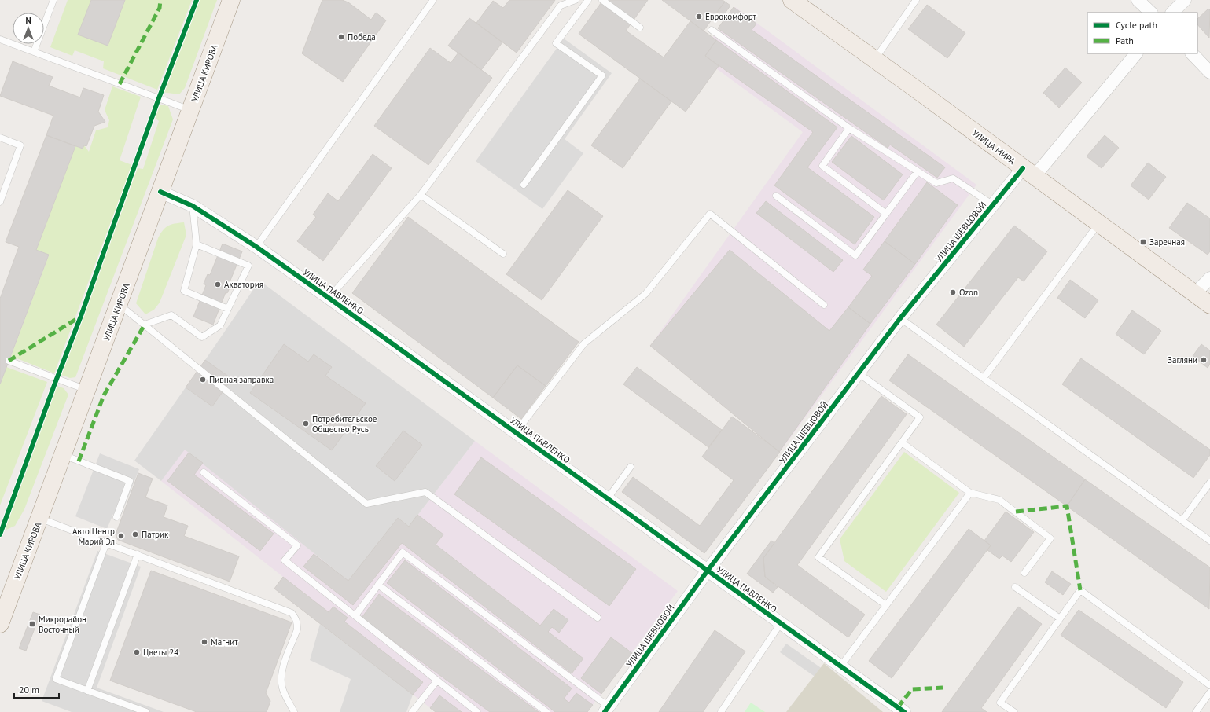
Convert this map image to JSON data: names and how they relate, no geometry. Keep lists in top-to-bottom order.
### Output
{
  "streets": {
    "main road": ["УЛИЦА КИРОВА", "УЛИЦА МИРА"],
    "street": ["УЛИЦА ШЕВЦОВОЙ", "УЛИЦА ПАВЛЕНКО"]
  },
  "crossings": [
    ["УЛИЦА КИРОВА", "УЛИЦА ПАВЛЕНКО"],
    ["УЛИЦА МИРА", "УЛИЦА ШЕВЦОВОЙ"],
    ["УЛИЦА ШЕВЦОВОЙ", "УЛИЦА ПАВЛЕНКО"]
  ],
  "places": {
    "other": [
      "Еврокомфорт",
      "Победа",
      "Акватория",
      "Ozon",
      "Загляни",
      "Пивная заправка",
      "Потребительское Общество Русь",
      "Патрик",
      "Авто Центр Марий Эл",
      "Магнит",
      "Цветы 24"
    ],
    "transit": ["Заречная", "Микрорайон Восточный"]
  },
  "legend": ["Cycle path", "Path"],
  "scale_bar": "20 m",
  "north": "top"
}
